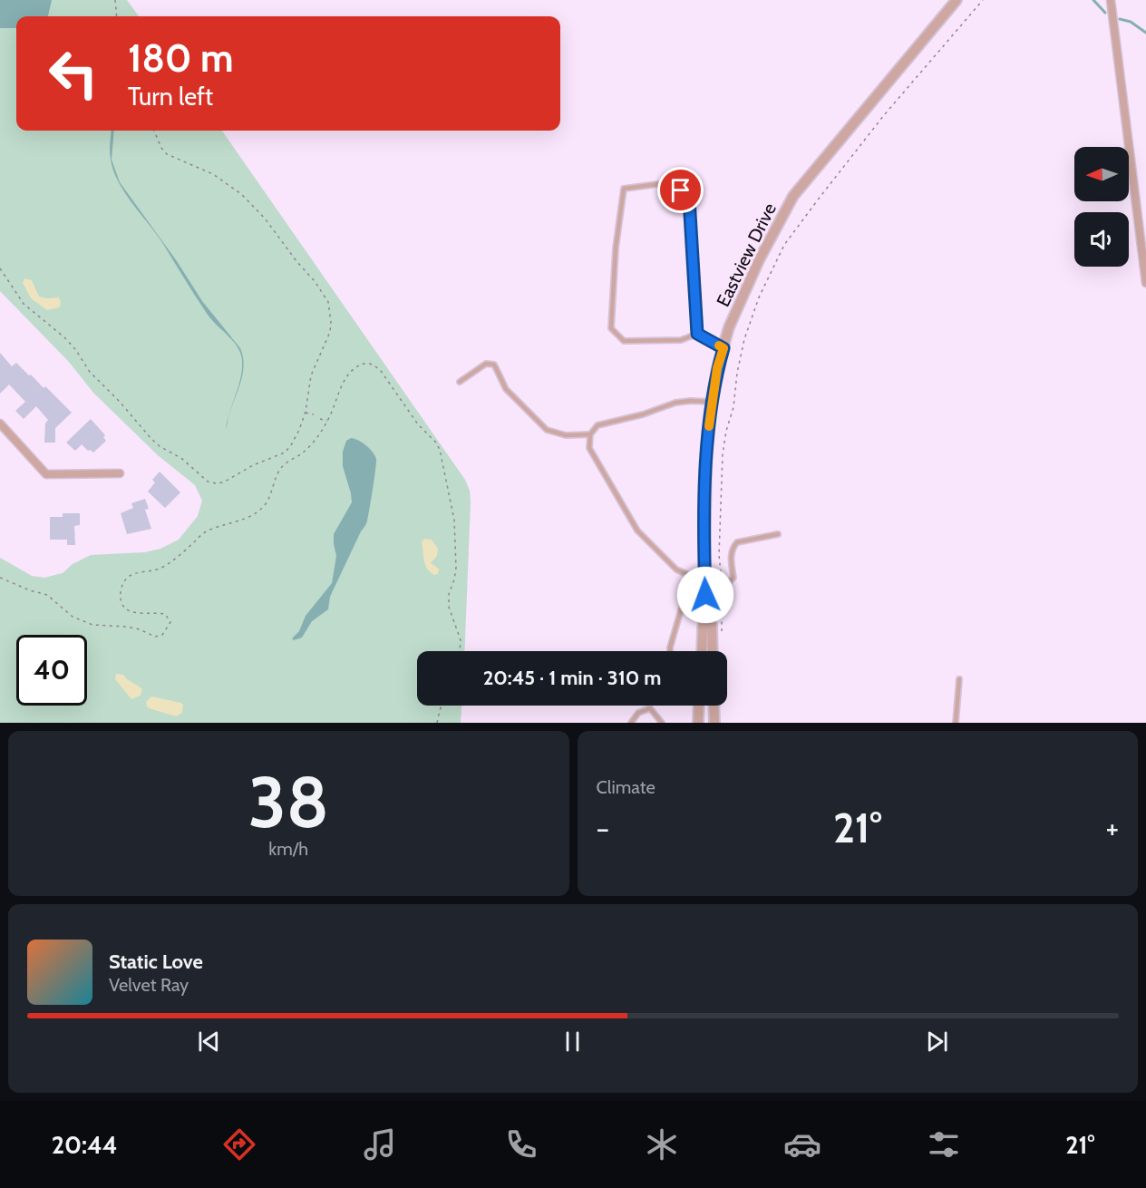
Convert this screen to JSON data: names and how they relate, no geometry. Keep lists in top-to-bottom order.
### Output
{
  "streets": {
    "street": ["Eastview Drive"]
  },
  "north": "left",
  "page": {
    "turn": ["180 m", "Turn left"],
    "limit": "40",
    "trip": "20:45 · 1 min · 310 m",
    "tile": [
      ["38", "km/h"],
      "Climate"
    ],
    "heat": ["−", "21°", "+"],
    "song": ["Static Love", "Velvet Ray"],
    "tabs": ["20:44", "21°"]
  }
}
